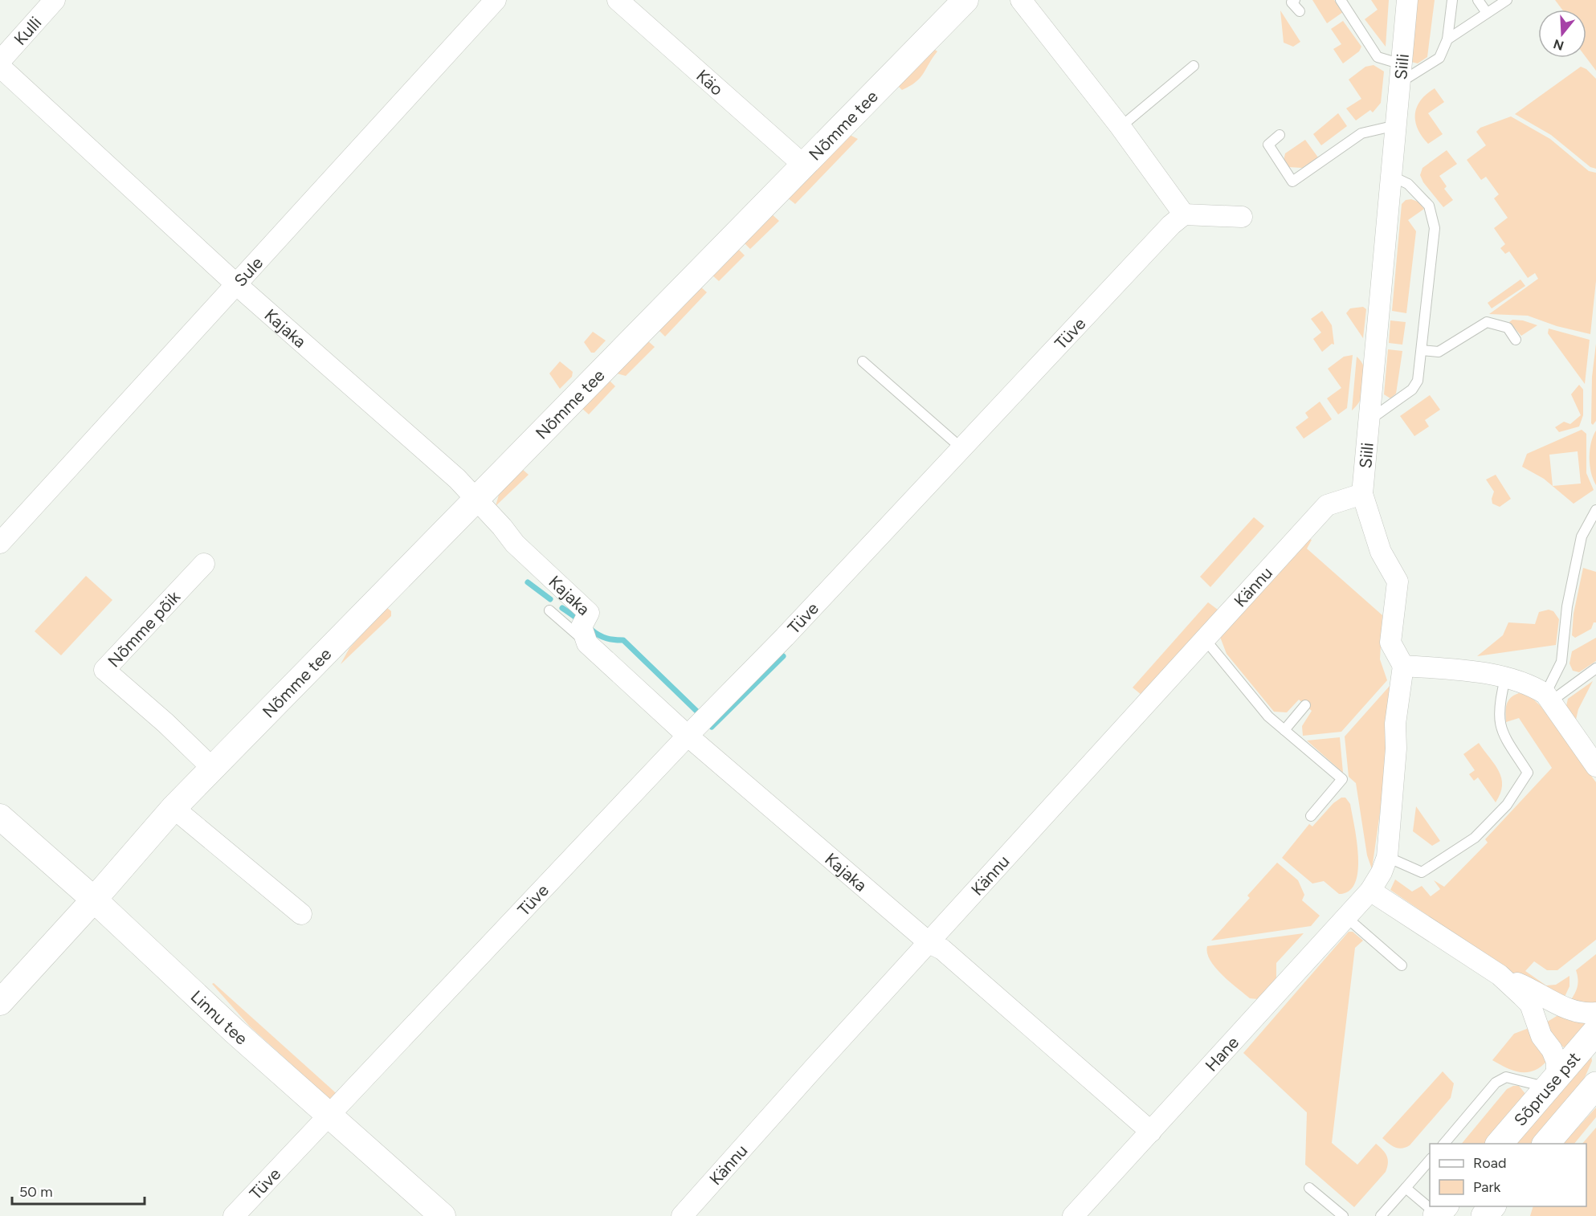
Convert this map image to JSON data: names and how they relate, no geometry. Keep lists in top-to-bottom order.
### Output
{
  "streets": {
    "main road": ["Sõpruse pst"],
    "street": [
      "Kulli",
      "Siili",
      "Käo",
      "Nõmme tee",
      "Sule",
      "Kajaka",
      "Tüve",
      "Kännu",
      "Nõmme põik",
      "Linnu tee",
      "Hane"
    ]
  },
  "crossings": [
    ["Siili", "Kännu"],
    ["Siili", "Hane"],
    ["Käo", "Nõmme tee"],
    ["Nõmme tee", "Kajaka"],
    ["Nõmme tee", "Nõmme põik"],
    ["Nõmme tee", "Linnu tee"],
    ["Sule", "Kajaka"],
    ["Kajaka", "Tüve"],
    ["Kajaka", "Kännu"],
    ["Kajaka", "Hane"],
    ["Tüve", "Linnu tee"]
  ],
  "legend": ["Road", "Park"],
  "scale_bar": "50 m",
  "north": "bottom"
}
